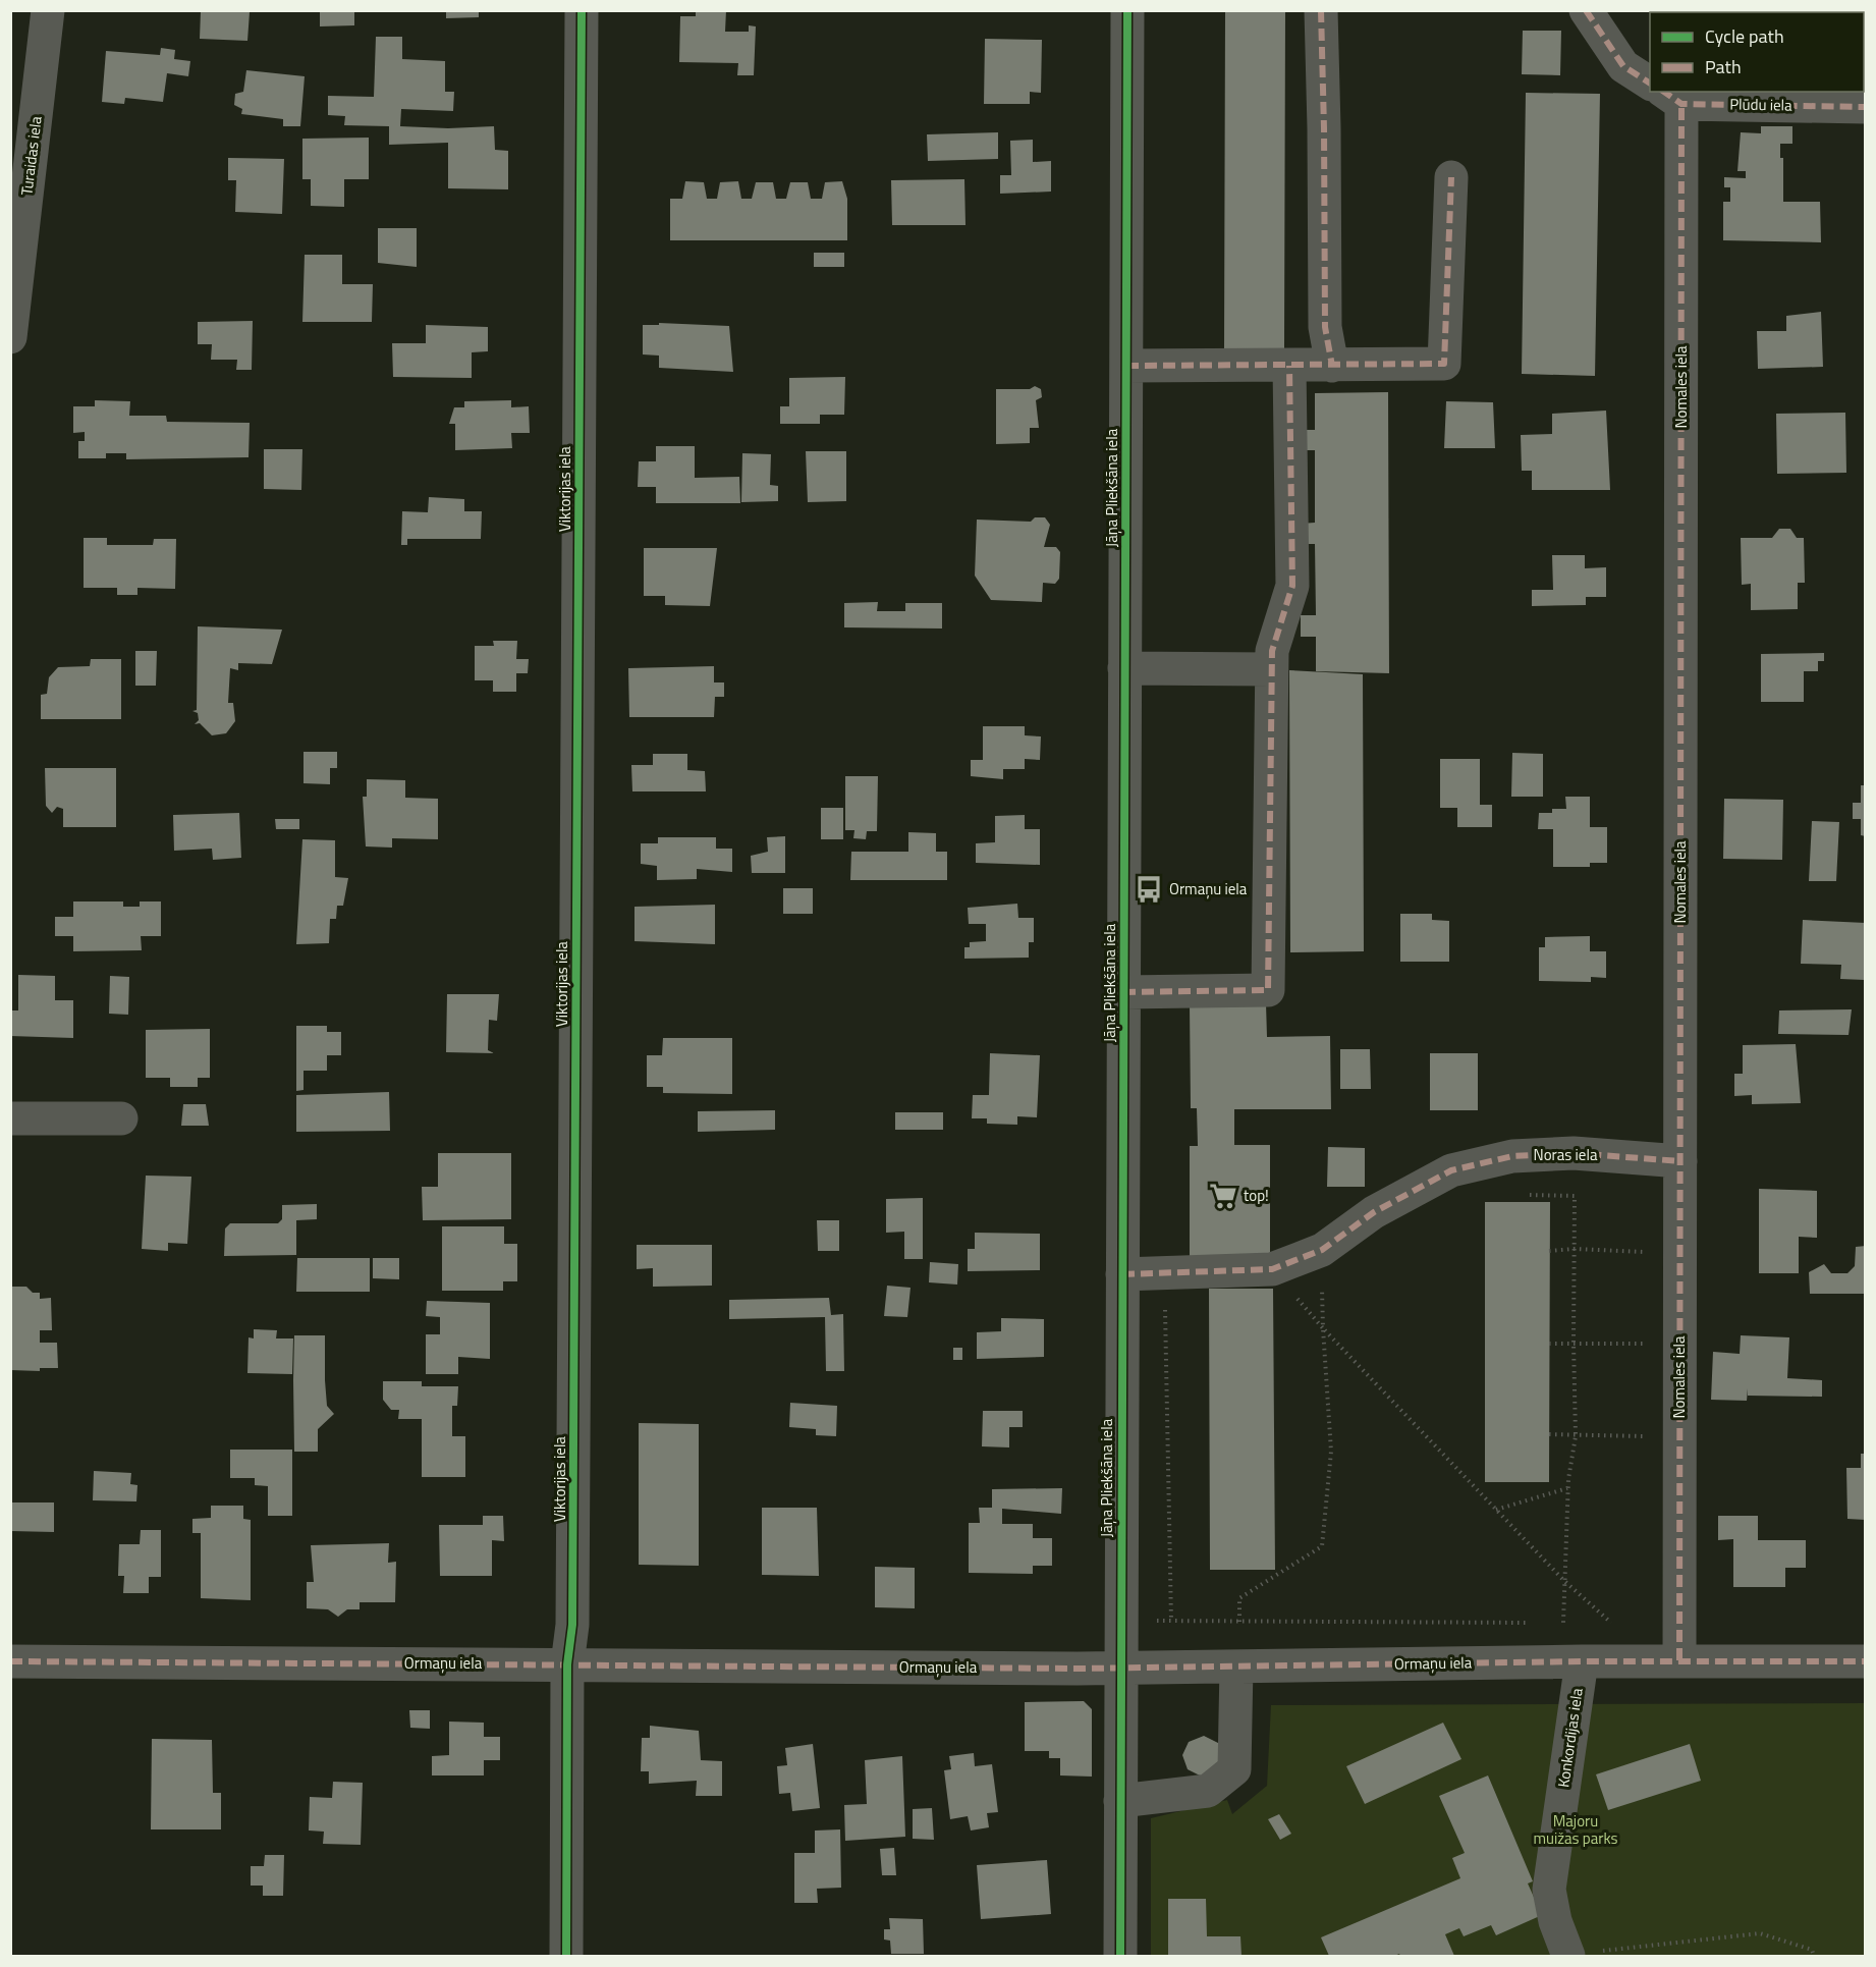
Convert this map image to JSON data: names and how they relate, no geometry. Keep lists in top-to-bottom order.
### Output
{
  "streets": {
    "street": [
      "Plūdu iela",
      "Turaidas iela",
      "Nomales iela",
      "Jāņa Pliekšāna iela",
      "Viktorijas iela",
      "Noras iela",
      "Ormaņu iela",
      "Konkordijas iela"
    ]
  },
  "crossings": [
    ["Plūdu iela", "Nomales iela"],
    ["Nomales iela", "Noras iela"],
    ["Nomales iela", "Ormaņu iela"],
    ["Jāņa Pliekšāna iela", "Noras iela"],
    ["Jāņa Pliekšāna iela", "Ormaņu iela"],
    ["Viktorijas iela", "Ormaņu iela"],
    ["Ormaņu iela", "Konkordijas iela"]
  ],
  "parks": ["Majoru muižas parks"],
  "places": {
    "bus stop": ["Ormaņu iela"],
    "supermarket": ["top!"]
  },
  "legend": ["Cycle path", "Path"]
}
